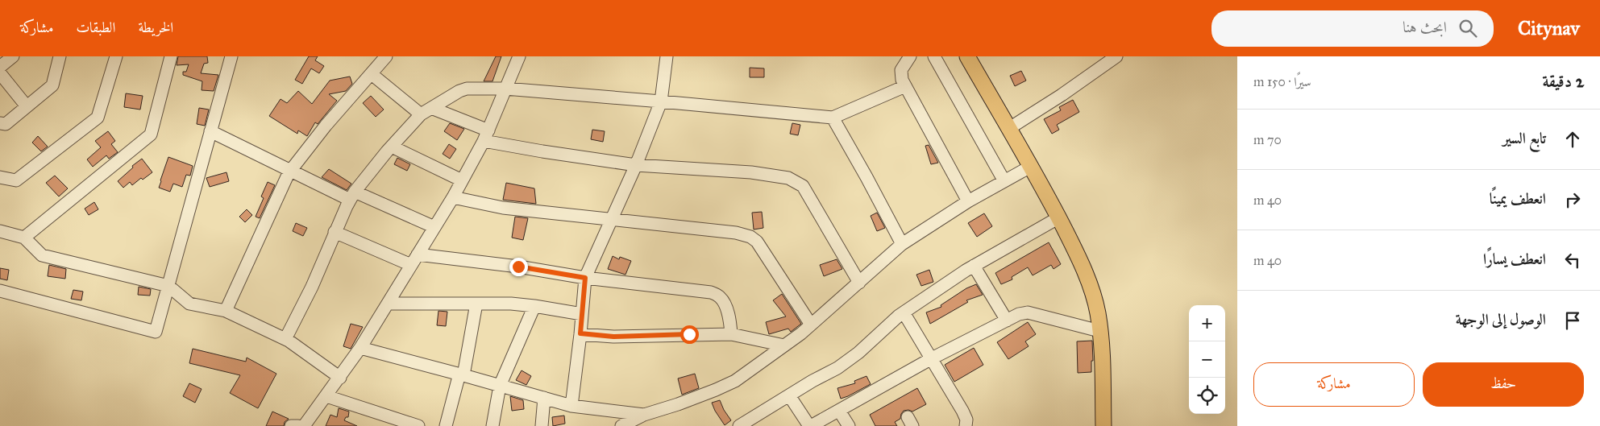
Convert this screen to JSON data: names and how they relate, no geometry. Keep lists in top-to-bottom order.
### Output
{
  "page": {
    "header": "Citynav",
    "search": "ابحث هنا",
    "nav": ["الخريطة", "الطبقات", "مشاركة"],
    "heading": ["2 دقيقة", "سيرًا · 150 m"],
    "list": [
      ["تابع السير", "70 m"],
      ["انعطف يمينًا", "40 m"],
      ["انعطف يسارًا", "40 m"],
      "الوصول إلى الوجهة"
    ],
    "map_buttons": ["+", "−"],
    "buttons": ["حفظ", "مشاركة"]
  }
}
